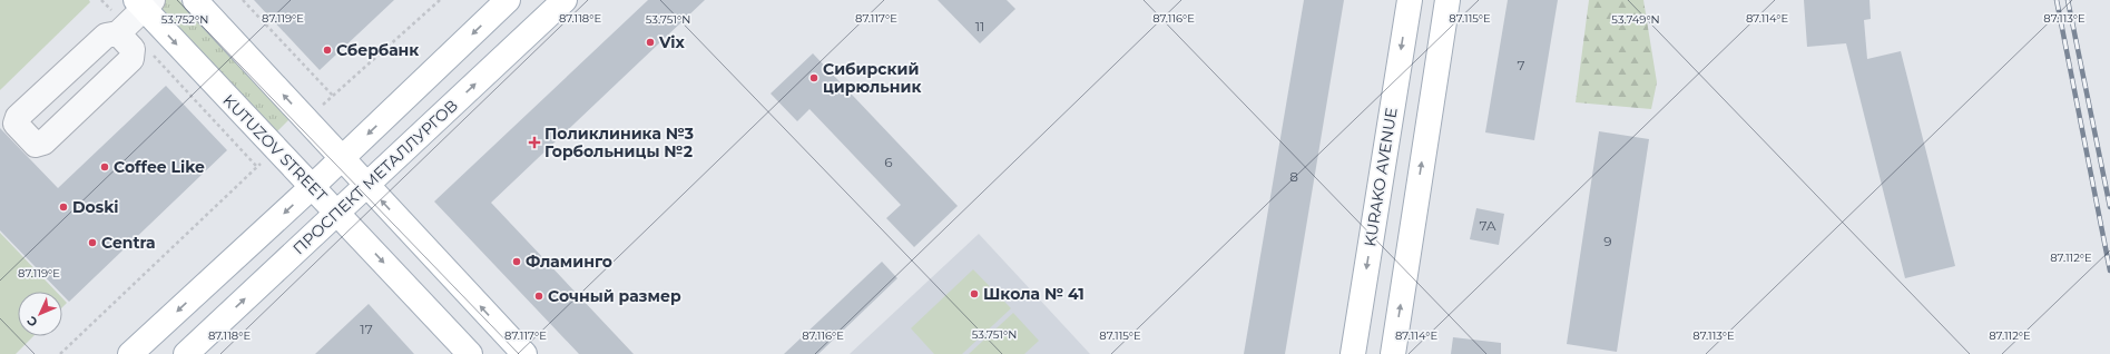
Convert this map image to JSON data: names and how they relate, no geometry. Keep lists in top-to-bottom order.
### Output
{
  "streets": {
    "main road": ["KUTUZOV STREET", "ПРОСПЕКТ МЕТАЛЛУРГОВ", "KURAKO AVENUE"]
  },
  "crossings": [
    ["KUTUZOV STREET", "ПРОСПЕКТ МЕТАЛЛУРГОВ"]
  ],
  "places": {
    "other": [
      "Vix",
      "Сбербанк",
      "Сибирский цирюльник",
      "Coffee Like",
      "Doski",
      "Centra",
      "Фламинго",
      "Школа № 41",
      "Сочный размер"
    ],
    "health": ["Поликлиника №3 Горбольницы №2"]
  },
  "house_numbers": [
    "11",
    "7",
    "6",
    "8",
    "7А",
    "9",
    "17"
  ],
  "north": "bottom left",
  "coordinates": [
    "87.114°E",
    "87.119°E",
    "87.118°E",
    "87.117°E",
    "87.116°E",
    "87.115°E",
    "87.113°E",
    "53.752°N",
    "53.751°N",
    "53.749°N",
    "87.112°E"
  ]
}
